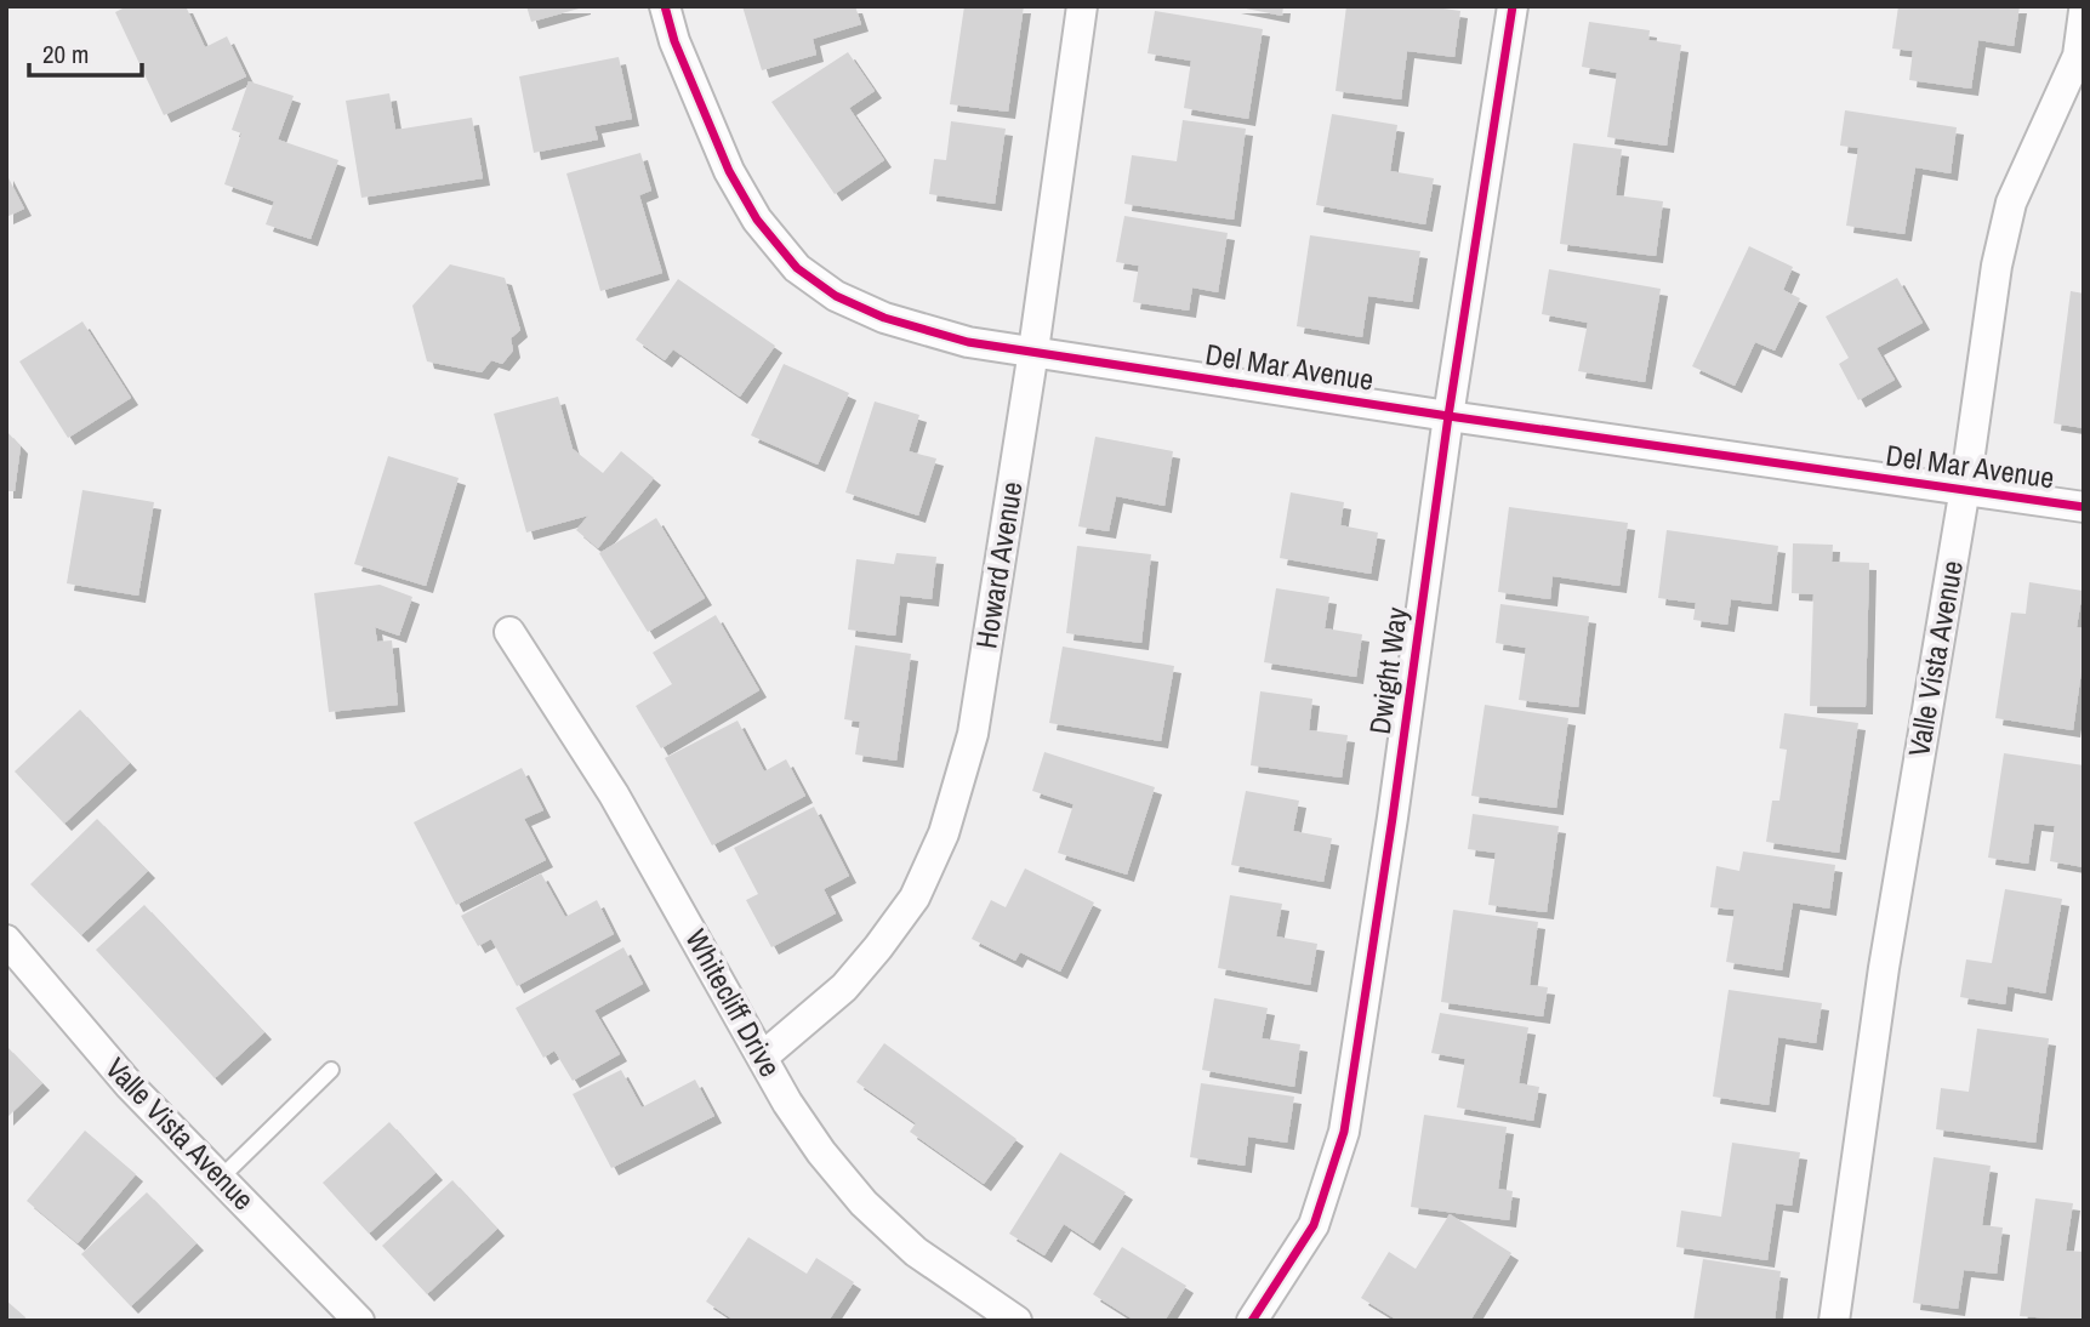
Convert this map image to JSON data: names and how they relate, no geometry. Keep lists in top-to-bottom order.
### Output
{
  "streets": {
    "street": [
      "Del Mar Avenue",
      "Howard Avenue",
      "Valle Vista Avenue",
      "Dwight Way",
      "Whitecliff Drive"
    ]
  },
  "crossings": [
    ["Del Mar Avenue", "Howard Avenue"],
    ["Del Mar Avenue", "Valle Vista Avenue"],
    ["Del Mar Avenue", "Dwight Way"],
    ["Howard Avenue", "Whitecliff Drive"]
  ],
  "scale_bar": "20 m"
}
